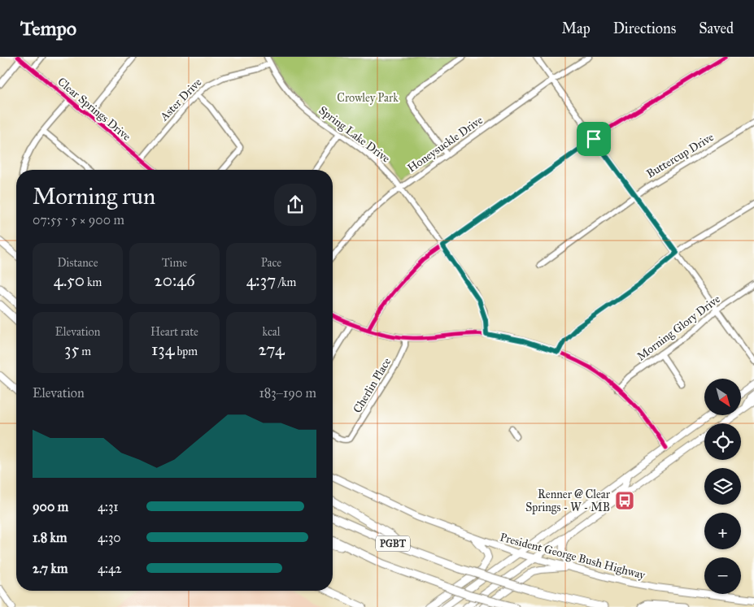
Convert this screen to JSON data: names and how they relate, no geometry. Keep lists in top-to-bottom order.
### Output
{
  "streets": {
    "highway": ["PGBT"],
    "main road": ["President George Bush Highway"],
    "street": [
      "Aster Drive",
      "Clear Springs Drive",
      "Spring Lake Drive",
      "Honeysuckle Drive",
      "Buttercup Drive",
      "Morning Glory Drive",
      "Cherlin Place"
    ]
  },
  "crossings": [
    ["Aster Drive", "Clear Springs Drive"],
    ["Aster Drive", "Spring Lake Drive"],
    ["Spring Lake Drive", "Honeysuckle Drive"]
  ],
  "parks": ["Crowley Park"],
  "places": {
    "bus stop": ["Renner @ Clear Springs - W - MB"]
  },
  "north": "bottom right",
  "page": {
    "header": "Tempo",
    "nav": ["Map", "Directions", "Saved"],
    "heading": ["Morning run", "07:55 · 5 × 900 m"],
    "stats": [
      ["Distance", "4.50 km"],
      ["Time", "20:46"],
      ["Pace", "4:37 /km"],
      ["Elevation", "35 m"],
      ["Heart rate", "134 bpm"],
      ["kcal", "274"]
    ],
    "chart": ["Elevation", "183–190 m"],
    "map_buttons": ["+", "−"],
    "list": [
      {
        "name": "900 m",
        "note": "4:31"
      },
      {
        "name": "1.8 km",
        "note": "4:30"
      },
      {
        "name": "2.7 km",
        "note": "4:42"
      }
    ]
  }
}
